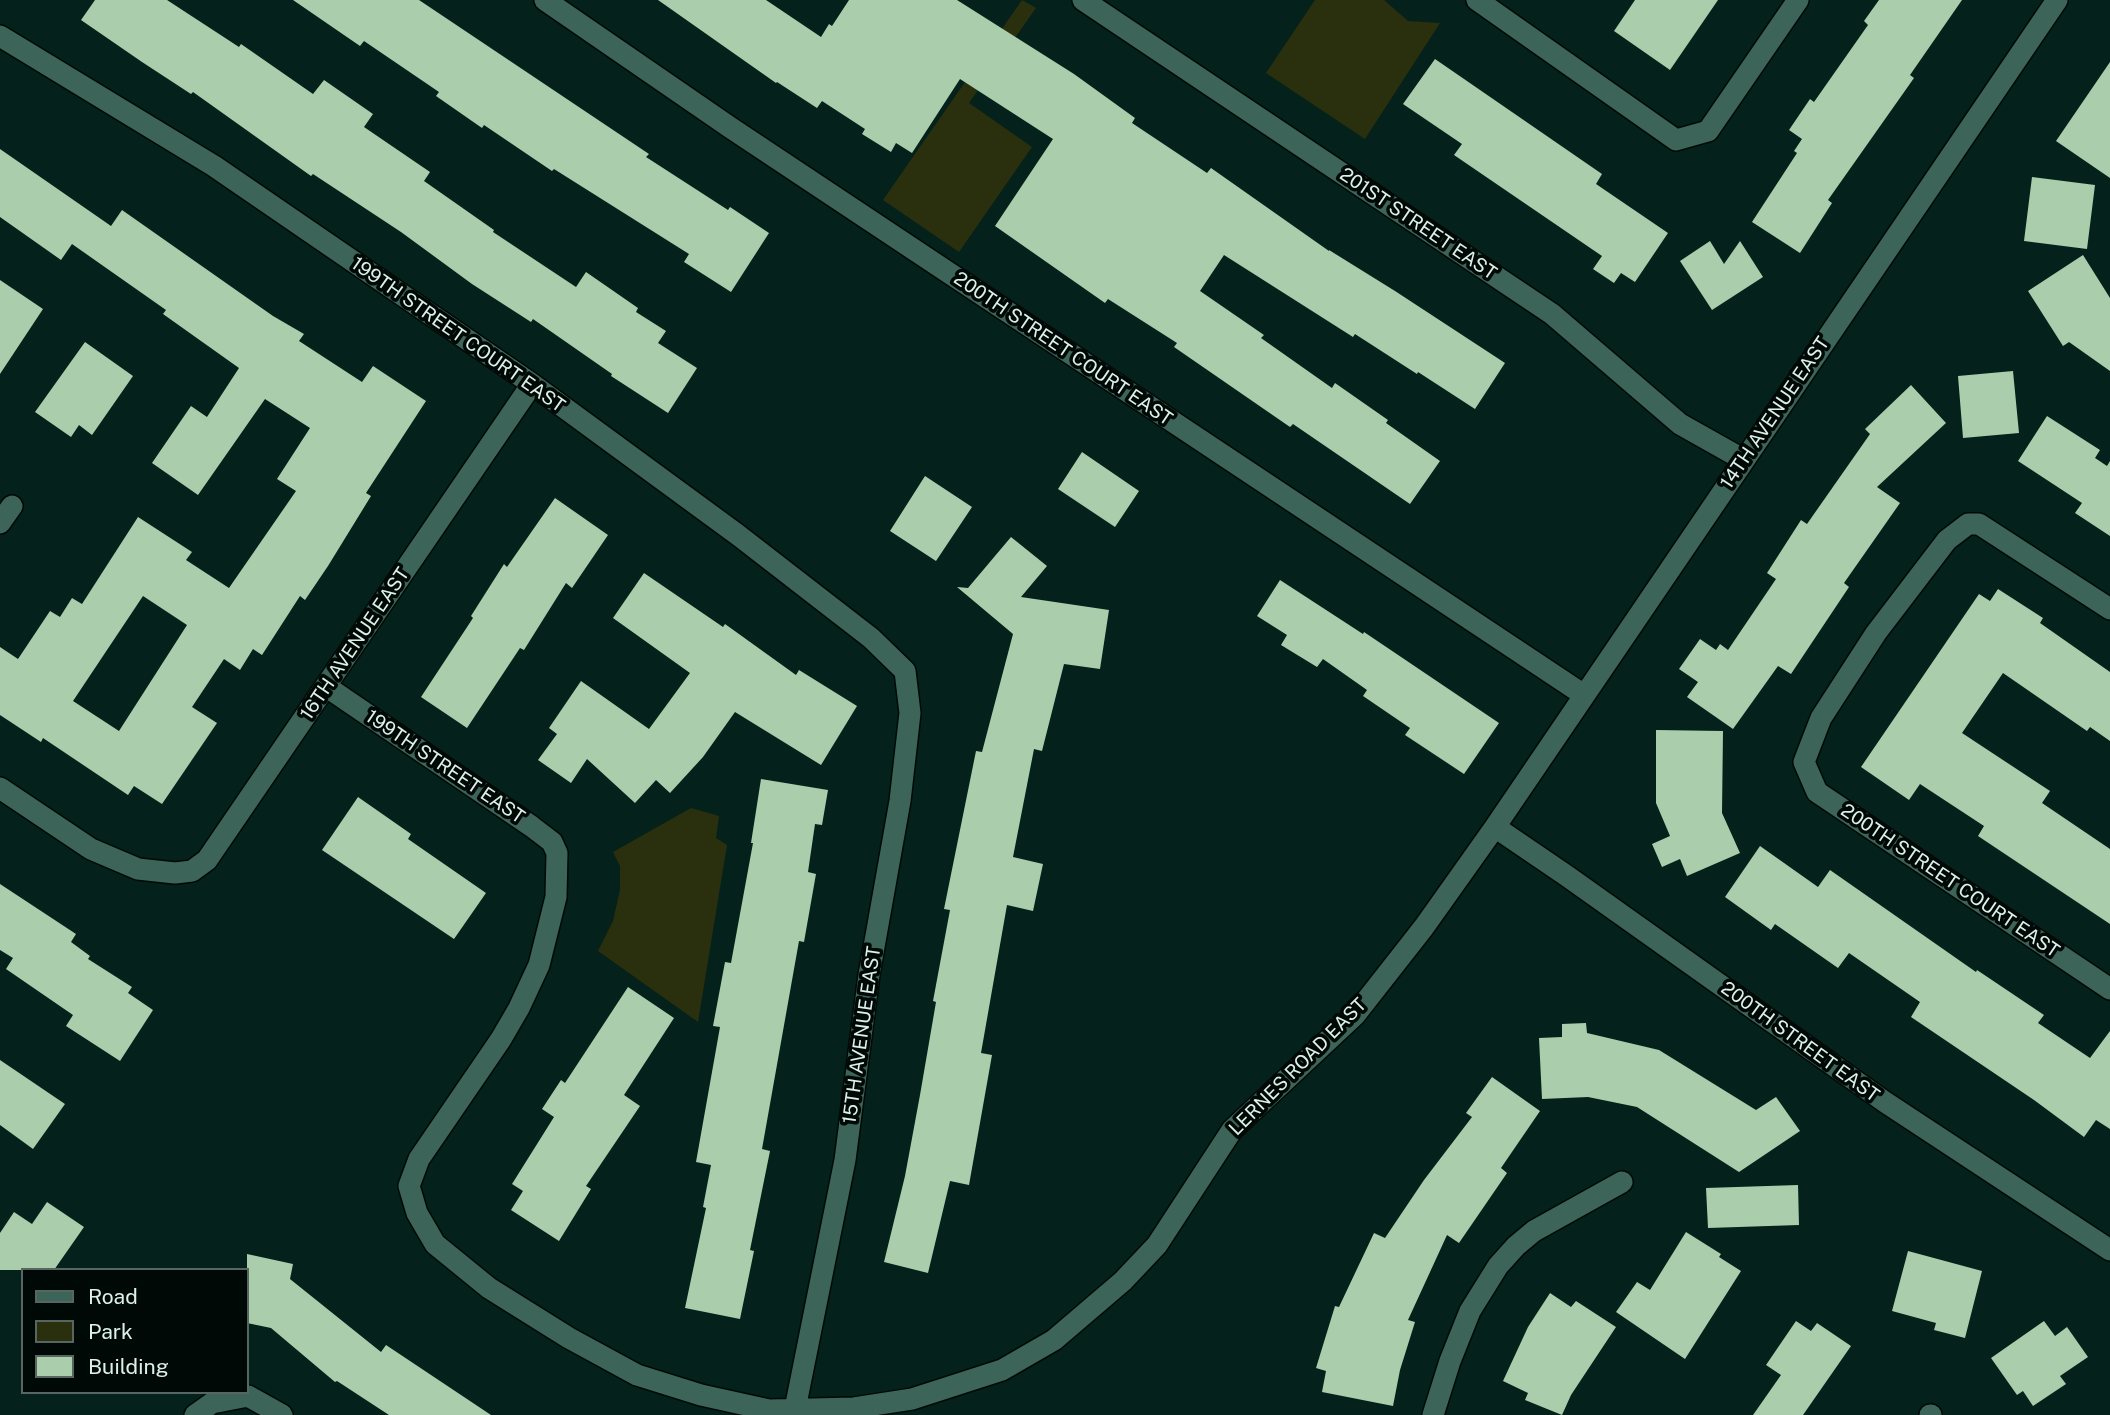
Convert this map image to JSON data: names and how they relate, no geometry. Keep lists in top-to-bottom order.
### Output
{
  "streets": {
    "street": [
      "201ST STREET EAST",
      "199TH STREET COURT EAST",
      "200TH STREET COURT EAST",
      "14TH AVENUE EAST",
      "16TH AVENUE EAST",
      "199TH STREET EAST",
      "15TH AVENUE EAST",
      "200TH STREET EAST",
      "LERNES ROAD EAST"
    ]
  },
  "crossings": [
    ["201ST STREET EAST", "14TH AVENUE EAST"],
    ["199TH STREET COURT EAST", "16TH AVENUE EAST"],
    ["199TH STREET COURT EAST", "15TH AVENUE EAST"],
    ["200TH STREET COURT EAST", "14TH AVENUE EAST"],
    ["14TH AVENUE EAST", "200TH STREET EAST"],
    ["14TH AVENUE EAST", "LERNES ROAD EAST"],
    ["16TH AVENUE EAST", "199TH STREET EAST"],
    ["199TH STREET EAST", "LERNES ROAD EAST"],
    ["15TH AVENUE EAST", "LERNES ROAD EAST"],
    ["200TH STREET EAST", "LERNES ROAD EAST"]
  ],
  "legend": ["Road", "Park", "Building"]
}
